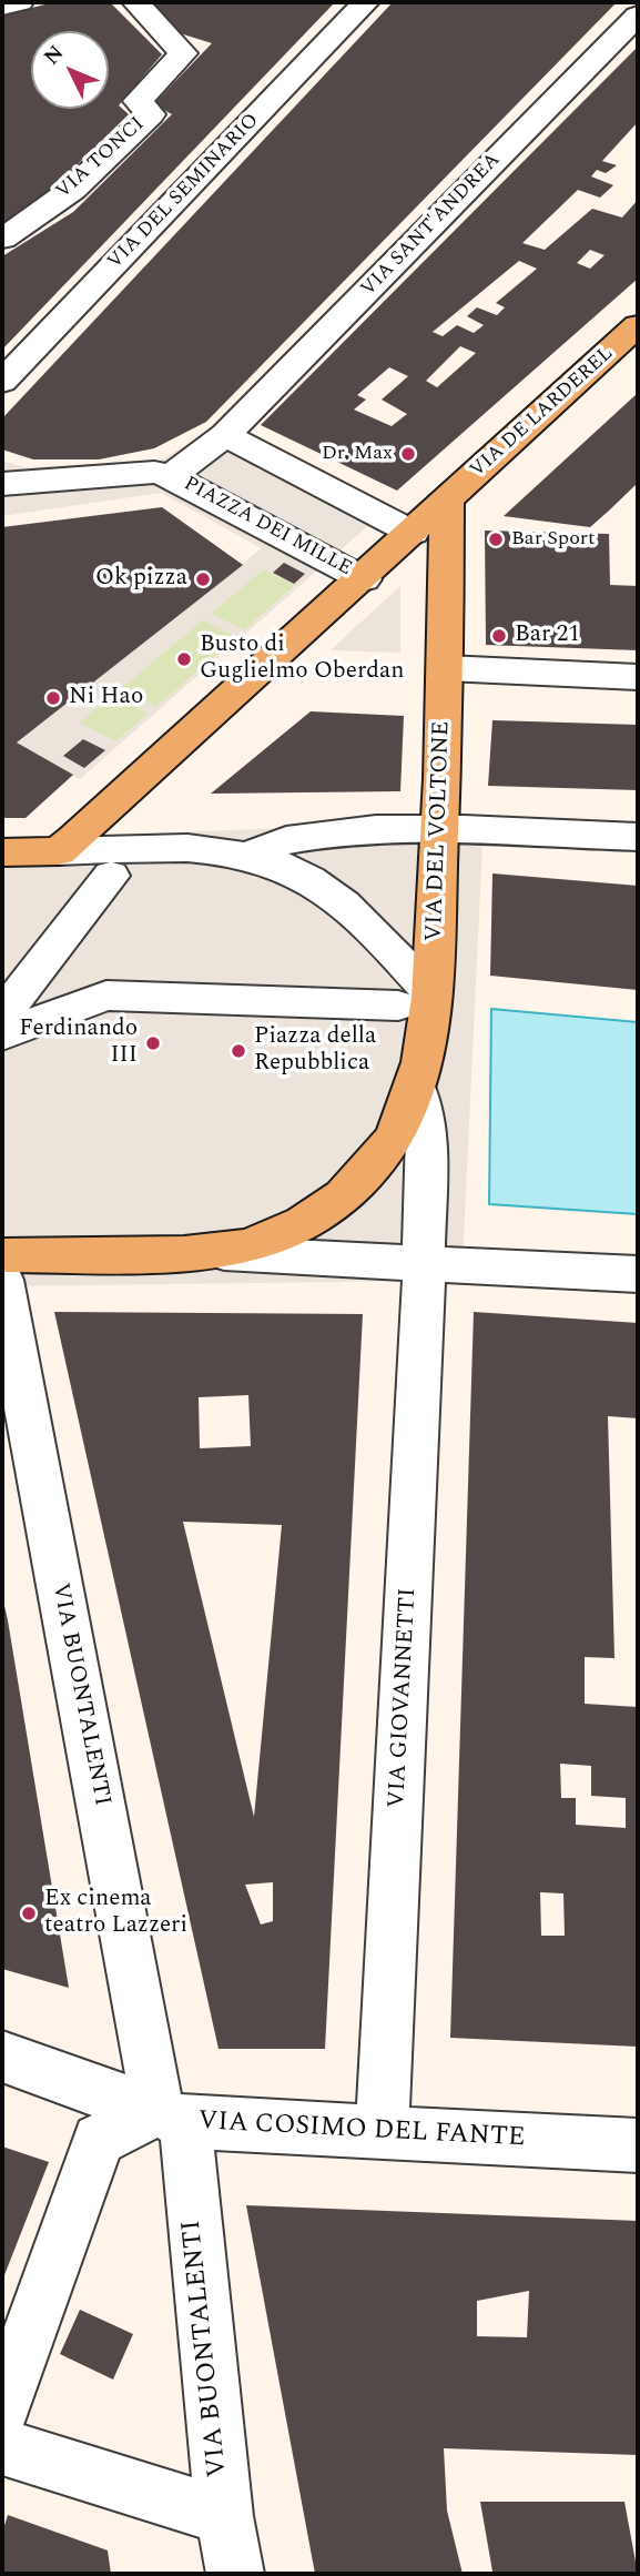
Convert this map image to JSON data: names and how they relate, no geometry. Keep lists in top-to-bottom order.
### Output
{
  "streets": {
    "main road": ["VIA DE LARDEREL", "VIA DEL VOLTONE"],
    "street": [
      "VIA TONCI",
      "VIA DEL SEMINARIO",
      "VIA SANT'ANDREA",
      "PIAZZA DEI MILLE",
      "VIA BUONTALENTI",
      "VIA GIOVANNETTI",
      "VIA COSIMO DEL FANTE"
    ]
  },
  "crossings": [
    ["VIA SANT'ANDREA", "PIAZZA DEI MILLE"],
    ["VIA DE LARDEREL", "PIAZZA DEI MILLE"],
    ["VIA BUONTALENTI", "VIA COSIMO DEL FANTE"],
    ["VIA GIOVANNETTI", "VIA COSIMO DEL FANTE"]
  ],
  "places": [
    "Dr. Max",
    "Bar Sport",
    "Ok pizza",
    "Bar 21",
    "Busto di Guglielmo Oberdan",
    "Ni Hao",
    "Ferdinando III",
    "Piazza della Repubblica",
    "Ex cinema teatro Lazzeri"
  ],
  "north": "top left"
}
